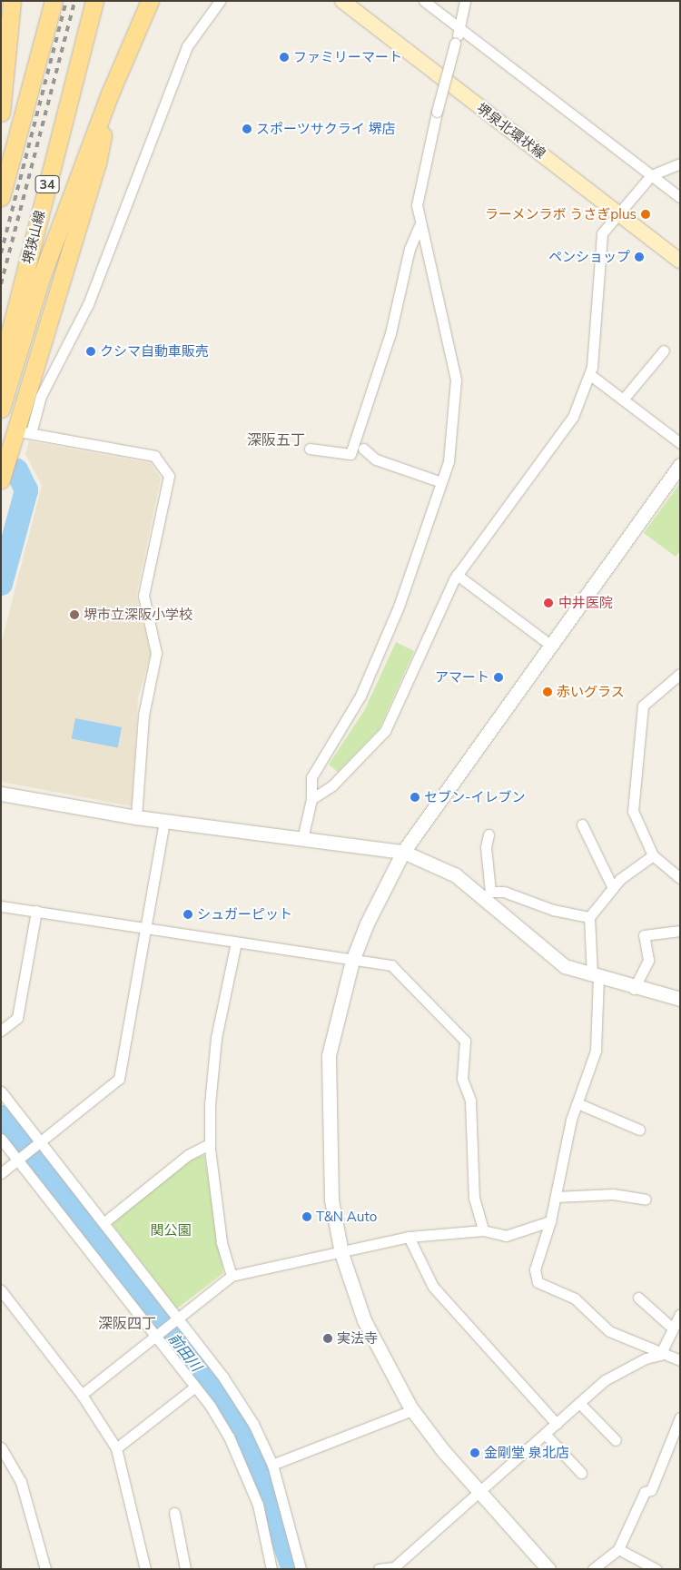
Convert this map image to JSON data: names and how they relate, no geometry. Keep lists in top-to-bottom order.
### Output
{
  "streets": {
    "main road": ["堺泉北環状線", "34", "堺狭山線"]
  },
  "districts": ["深阪五丁", "深阪四丁"],
  "water": ["前田川"],
  "parks": ["関公園"],
  "places": [
    "ファミリーマート",
    "スポーツサクライ 堺店",
    "ラーメンラボ うさぎplus",
    "ペンショップ",
    "クシマ自動車販売",
    "中井医院",
    "堺市立深阪小学校",
    "アマート",
    "赤いグラス",
    "セブン-イレブン",
    "シュガーピット",
    "T&N Auto",
    "実法寺",
    "金剛堂 泉北店"
  ]
}
